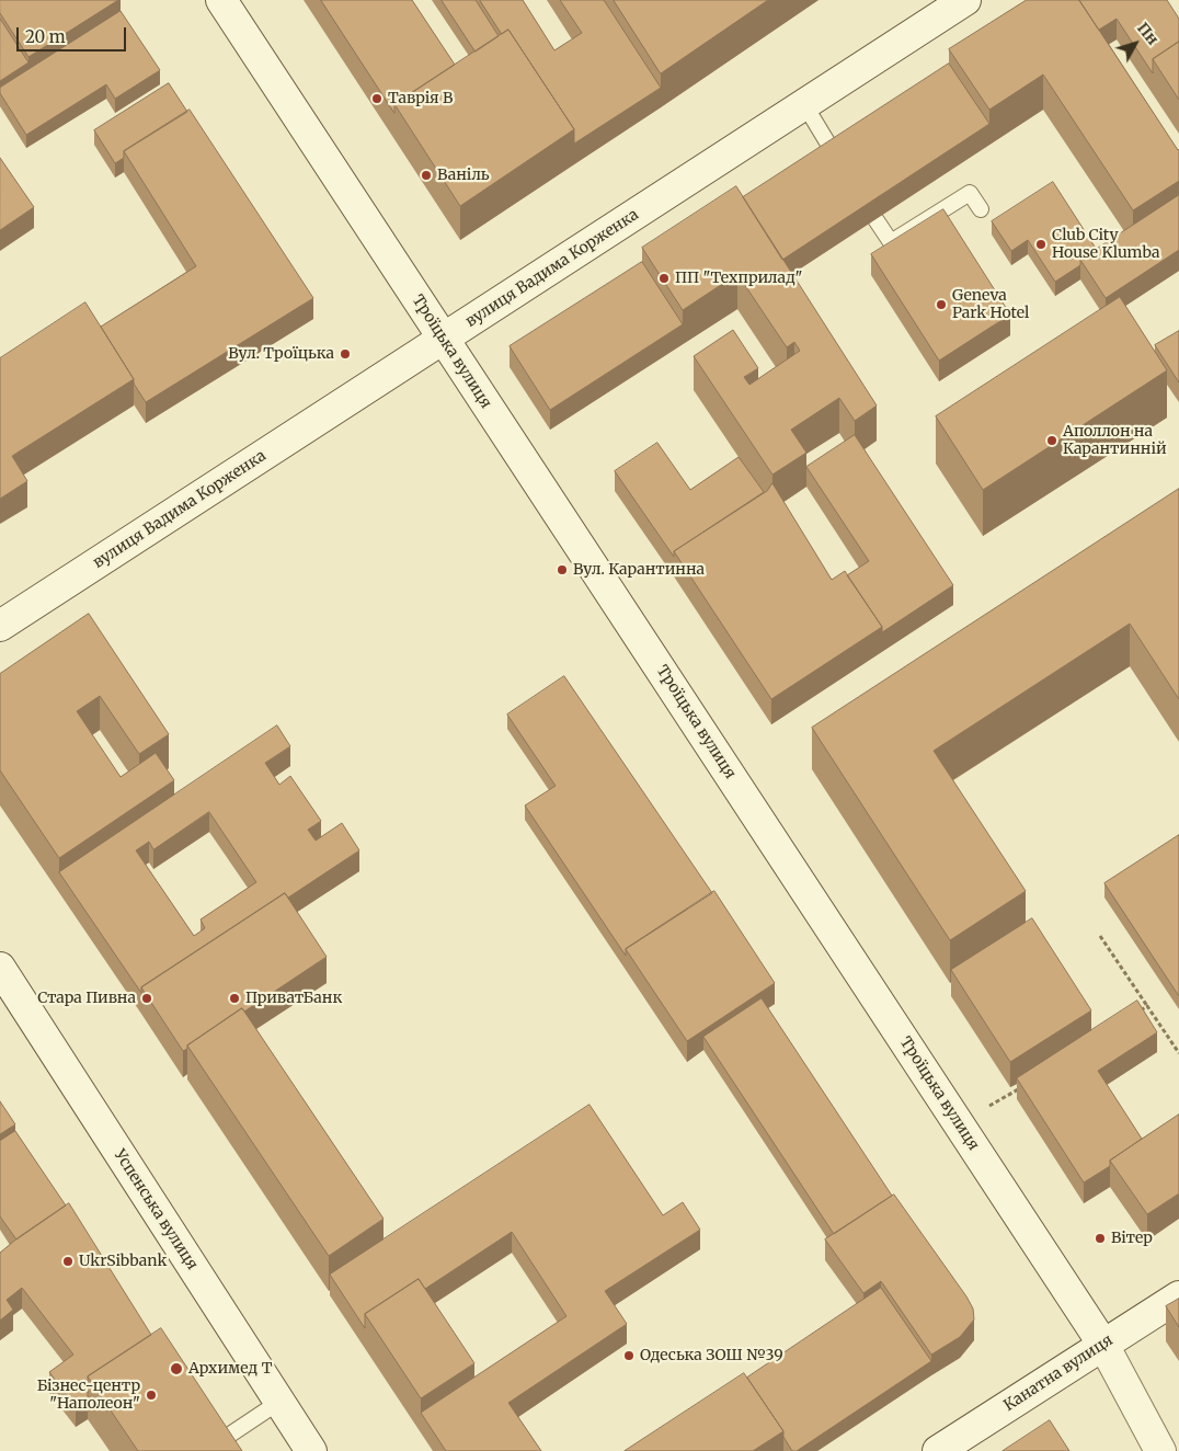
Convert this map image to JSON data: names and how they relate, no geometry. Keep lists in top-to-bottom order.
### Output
{
  "streets": {
    "street": [
      "вулиця Вадима Корженка",
      "Троїцька вулиця",
      "Успенська вулиця",
      "Канатна вулиця"
    ]
  },
  "crossings": [
    ["вулиця Вадима Корженка", "Троїцька вулиця"],
    ["Троїцька вулиця", "Канатна вулиця"]
  ],
  "places": [
    "Таврія В",
    "Ваніль",
    "Club City House Klumba",
    "ПП \"Техприлад\"",
    "Geneva Park Hotel",
    "Вул. Троїцька",
    "Аполлон на Карантинній",
    "Вул. Карантинна",
    "Стара Пивна",
    "ПриватБанк",
    "Вітер",
    "UkrSibbank",
    "Одеська ЗОШ №39",
    "Архимед Т",
    "Бізнес-центр \"Наполеон\""
  ],
  "scale_bar": "20 m",
  "north": "top right"
}
